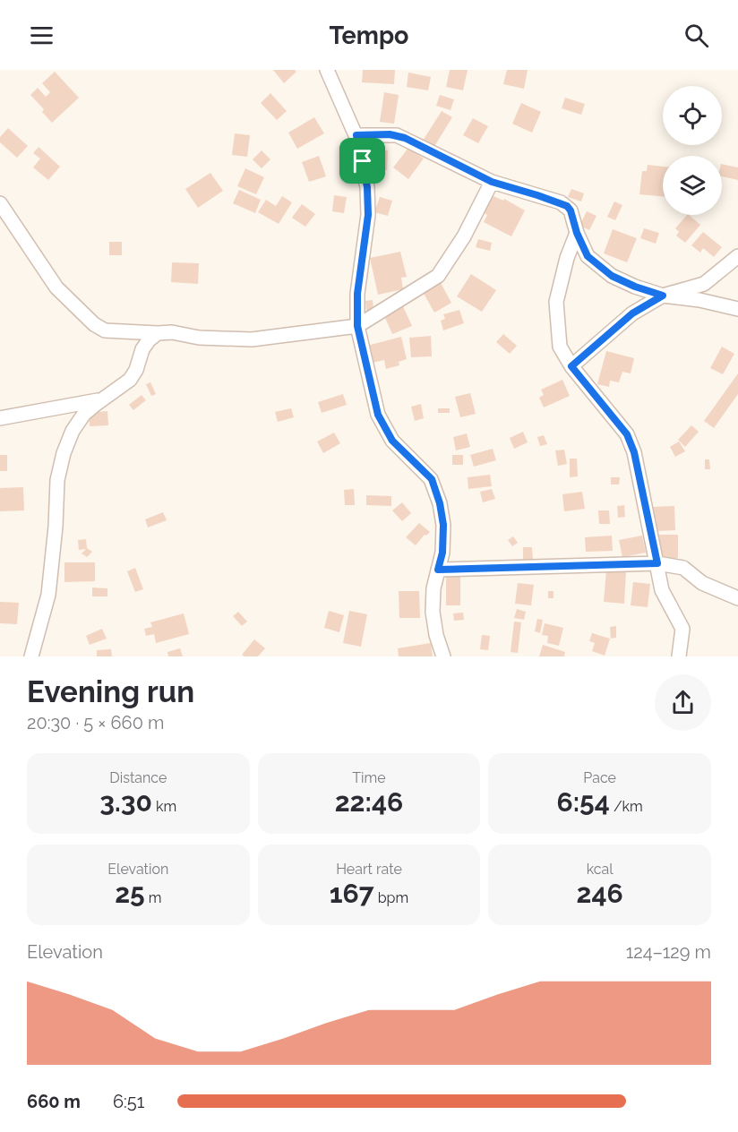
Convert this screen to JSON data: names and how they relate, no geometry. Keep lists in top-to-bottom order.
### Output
{
  "page": {
    "header": "Tempo",
    "heading": ["Evening run", "20:30 · 5 × 660 m"],
    "stats": [
      ["Distance", "3.30 km"],
      ["Time", "22:46"],
      ["Pace", "6:54 /km"],
      ["Elevation", "25 m"],
      ["Heart rate", "167 bpm"],
      ["kcal", "246"]
    ],
    "chart": ["Elevation", "124–129 m"],
    "list": [
      {
        "name": "660 m",
        "note": "6:51"
      }
    ]
  }
}
